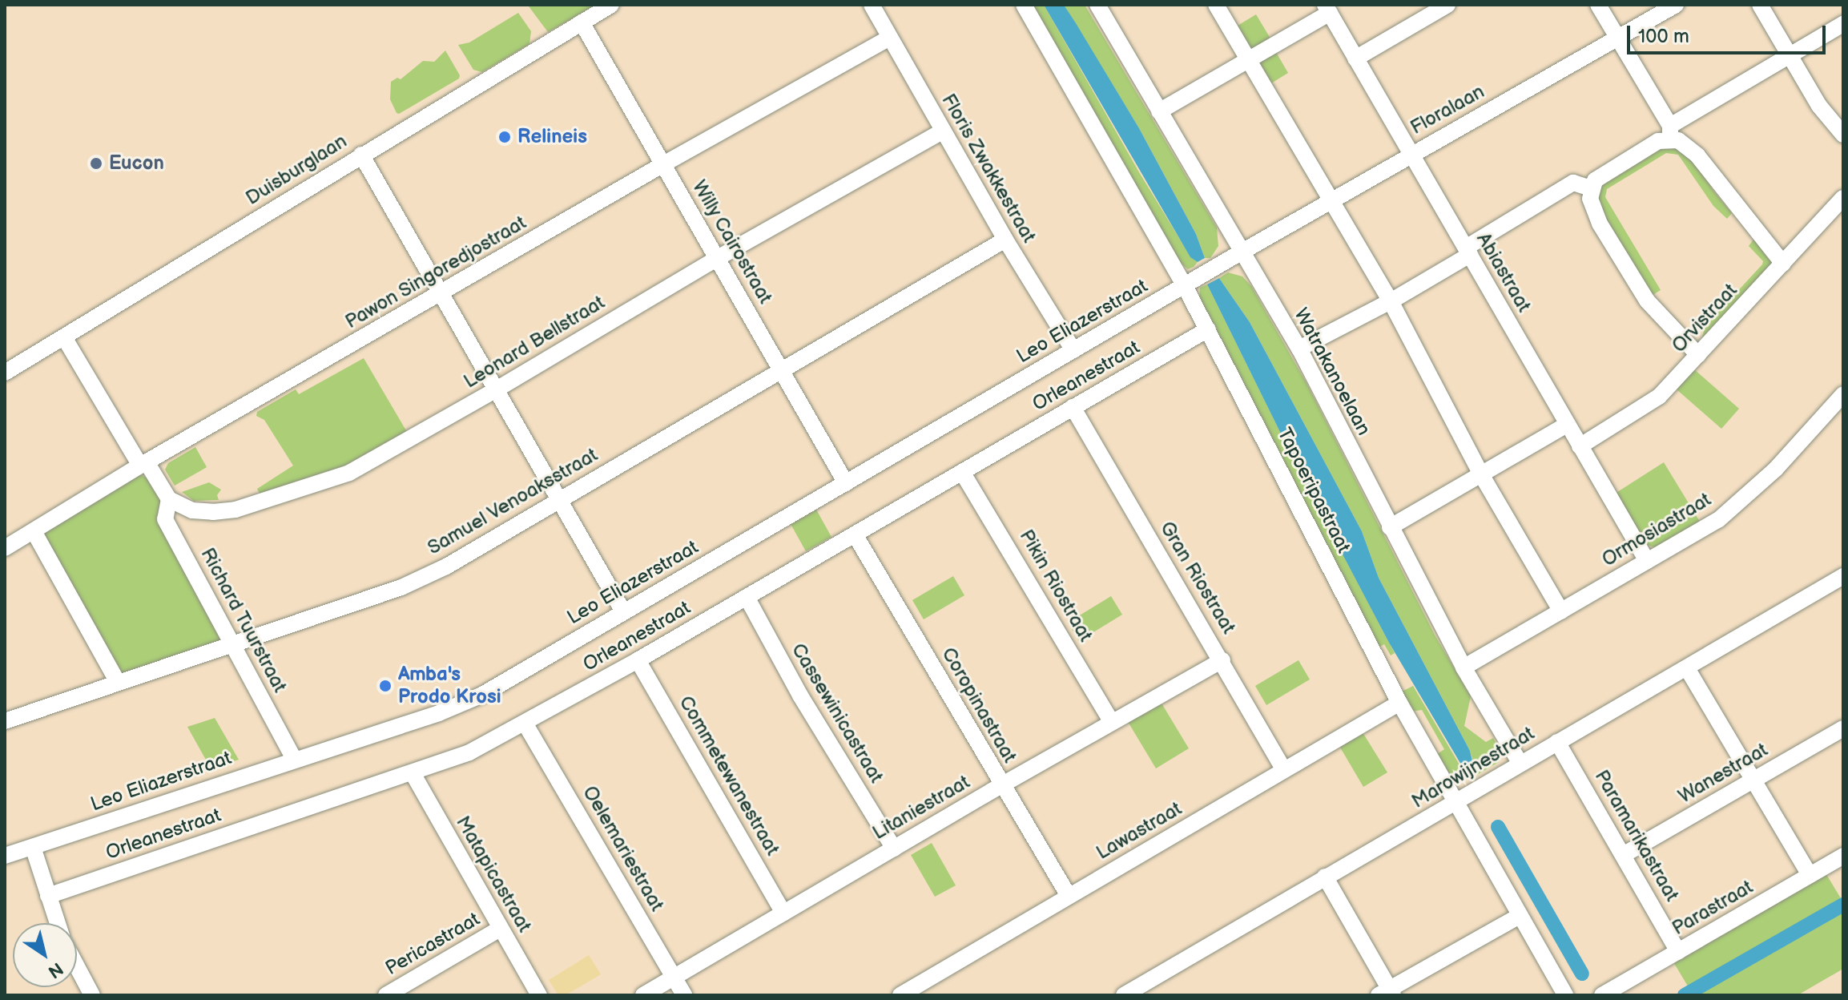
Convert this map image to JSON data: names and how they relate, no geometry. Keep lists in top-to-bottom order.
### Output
{
  "streets": {
    "street": [
      "Floralaan",
      "Floris Zwakkestraat",
      "Duisburglaan",
      "Willy Cairostraat",
      "Pawon Singoredjostraat",
      "Abiastraat",
      "Orvistraat",
      "Leo Eliazerstraat",
      "Leonard Bellstraat",
      "Watrakanoelaan",
      "Orleanestraat",
      "Tapoeripastraat",
      "Samuel Venoaksstraat",
      "Ormosiastraat",
      "Gran Riostraat",
      "Pikin Riostraat",
      "Richard Tuurstraat",
      "Coropinastraat",
      "Cassewinicastraat",
      "Marowijnestraat",
      "Wanestraat",
      "Commetewanestraat",
      "Litaniestraat",
      "Lawastraat",
      "Paramarikastraat",
      "Oelemariestraat",
      "Matapicastraat",
      "Parastraat",
      "Pericastraat"
    ]
  },
  "crossings": [
    ["Floralaan", "Abiastraat"],
    ["Floralaan", "Leo Eliazerstraat"],
    ["Floralaan", "Watrakanoelaan"],
    ["Floris Zwakkestraat", "Pawon Singoredjostraat"],
    ["Floris Zwakkestraat", "Leo Eliazerstraat"],
    ["Floris Zwakkestraat", "Leonard Bellstraat"],
    ["Floris Zwakkestraat", "Samuel Venoaksstraat"],
    ["Duisburglaan", "Willy Cairostraat"],
    ["Willy Cairostraat", "Pawon Singoredjostraat"],
    ["Willy Cairostraat", "Leo Eliazerstraat"],
    ["Willy Cairostraat", "Leonard Bellstraat"],
    ["Willy Cairostraat", "Samuel Venoaksstraat"],
    ["Abiastraat", "Orvistraat"],
    ["Abiastraat", "Ormosiastraat"],
    ["Leo Eliazerstraat", "Watrakanoelaan"],
    ["Leo Eliazerstraat", "Tapoeripastraat"],
    ["Leo Eliazerstraat", "Richard Tuurstraat"],
    ["Leonard Bellstraat", "Richard Tuurstraat"],
    ["Watrakanoelaan", "Ormosiastraat"],
    ["Watrakanoelaan", "Marowijnestraat"],
    ["Orleanestraat", "Tapoeripastraat"],
    ["Orleanestraat", "Gran Riostraat"],
    ["Orleanestraat", "Pikin Riostraat"],
    ["Orleanestraat", "Coropinastraat"],
    ["Orleanestraat", "Cassewinicastraat"],
    ["Orleanestraat", "Commetewanestraat"],
    ["Orleanestraat", "Oelemariestraat"],
    ["Orleanestraat", "Matapicastraat"],
    ["Tapoeripastraat", "Marowijnestraat"],
    ["Tapoeripastraat", "Lawastraat"],
    ["Samuel Venoaksstraat", "Richard Tuurstraat"],
    ["Gran Riostraat", "Litaniestraat"],
    ["Gran Riostraat", "Lawastraat"],
    ["Pikin Riostraat", "Litaniestraat"],
    ["Coropinastraat", "Litaniestraat"],
    ["Coropinastraat", "Lawastraat"],
    ["Cassewinicastraat", "Litaniestraat"],
    ["Marowijnestraat", "Paramarikastraat"],
    ["Wanestraat", "Paramarikastraat"],
    ["Commetewanestraat", "Litaniestraat"],
    ["Litaniestraat", "Oelemariestraat"],
    ["Paramarikastraat", "Parastraat"],
    ["Matapicastraat", "Pericastraat"]
  ],
  "places": ["Relineis", "Eucon", "Amba's Prodo Krosi"],
  "scale_bar": "100 m",
  "north": "bottom right"
}
